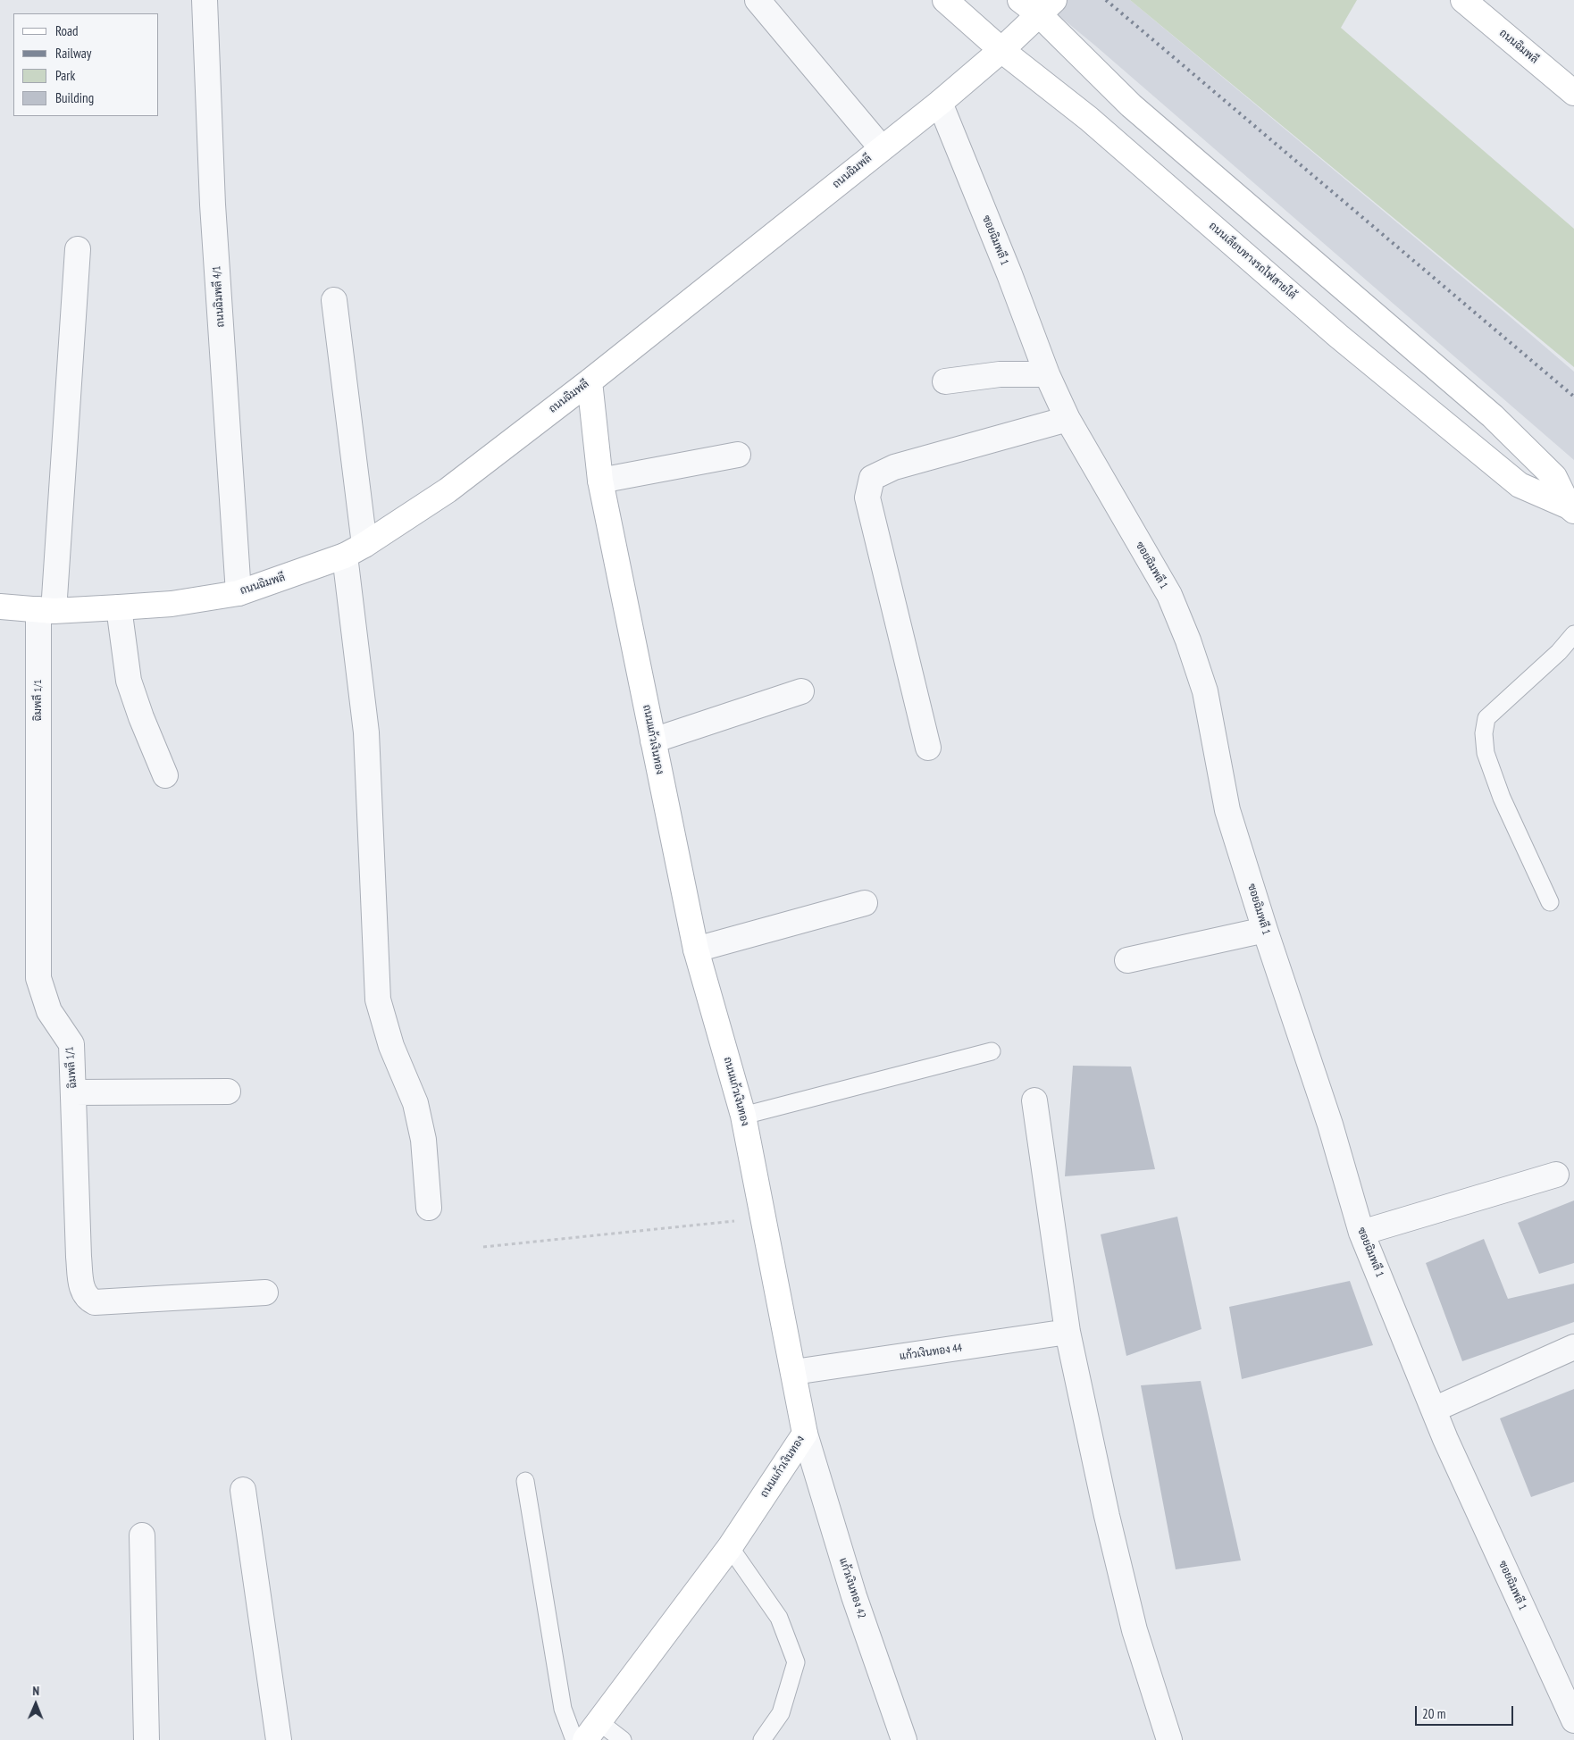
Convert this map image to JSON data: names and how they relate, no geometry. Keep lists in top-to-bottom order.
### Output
{
  "streets": {
    "street": [
      "ถนนฉิมพลี",
      "ซอยฉิมพลี 1",
      "ถนนเลียบทางรถไฟสายใต้",
      "ถนนฉิมพลี 4/1",
      "ฉิมพลี 1/1",
      "ถนนแก้วเงินทอง",
      "แก้วเงินทอง 44",
      "แก้วเงินทอง 42"
    ]
  },
  "crossings": [
    ["ถนนฉิมพลี", "ซอยฉิมพลี 1"],
    ["ถนนฉิมพลี", "ถนนเลียบทางรถไฟสายใต้"],
    ["ถนนฉิมพลี", "ถนนฉิมพลี 4/1"],
    ["ถนนฉิมพลี", "ฉิมพลี 1/1"],
    ["ถนนฉิมพลี", "ถนนแก้วเงินทอง"],
    ["ถนนแก้วเงินทอง", "แก้วเงินทอง 44"],
    ["ถนนแก้วเงินทอง", "แก้วเงินทอง 42"]
  ],
  "legend": [
    "Road",
    "Railway",
    "Park",
    "Building"
  ],
  "scale_bar": "20 m",
  "north": "top"
}
